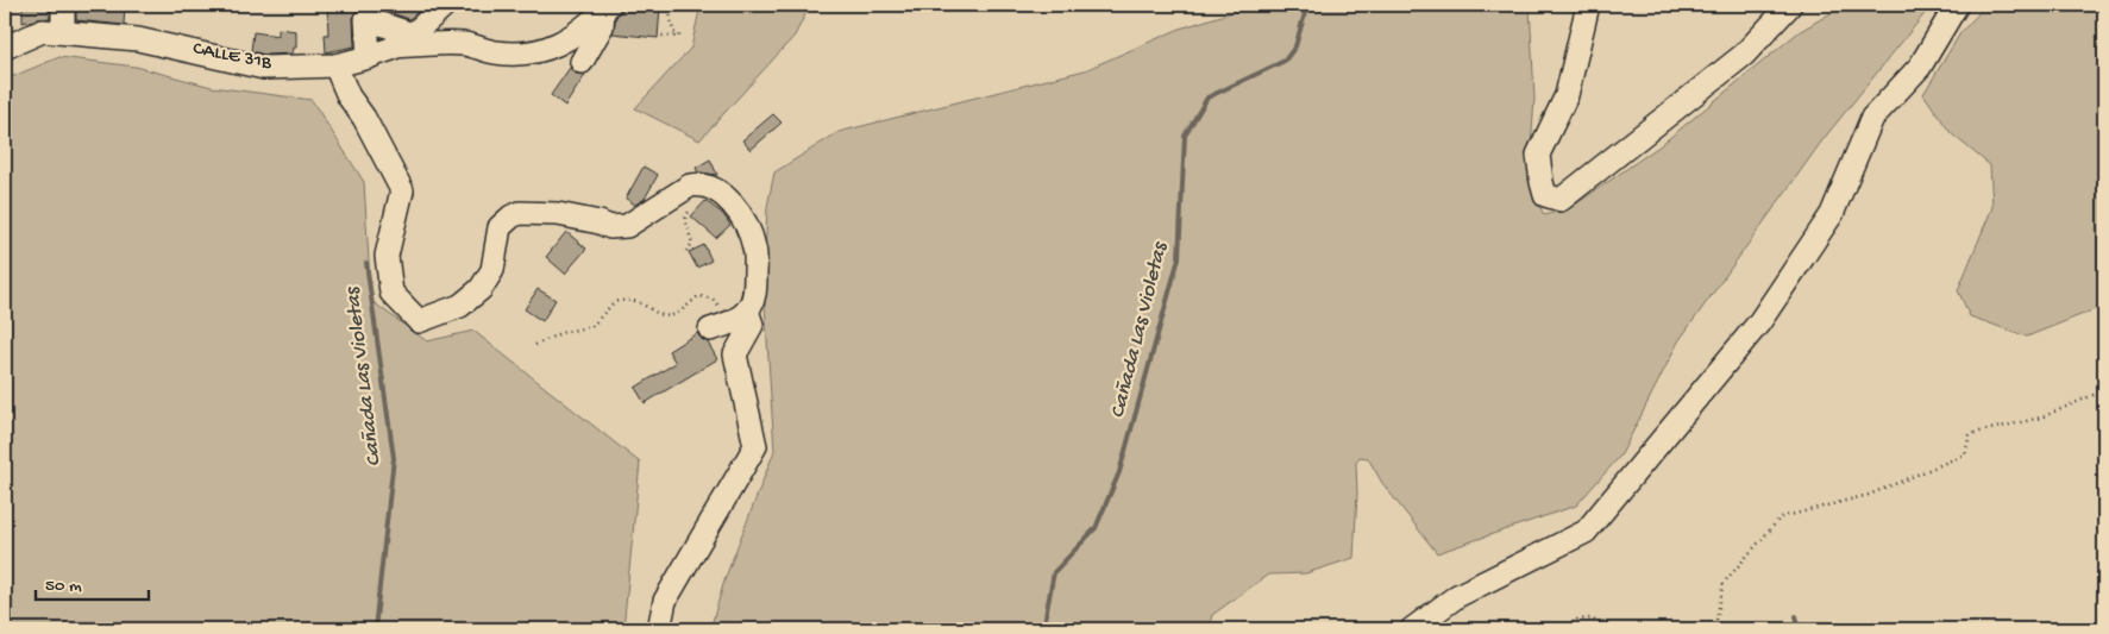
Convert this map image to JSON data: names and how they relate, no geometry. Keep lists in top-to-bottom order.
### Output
{
  "streets": {
    "street": ["CALLE 31B"]
  },
  "water": ["Cañada Las Violetas"],
  "scale_bar": "50 m"
}
